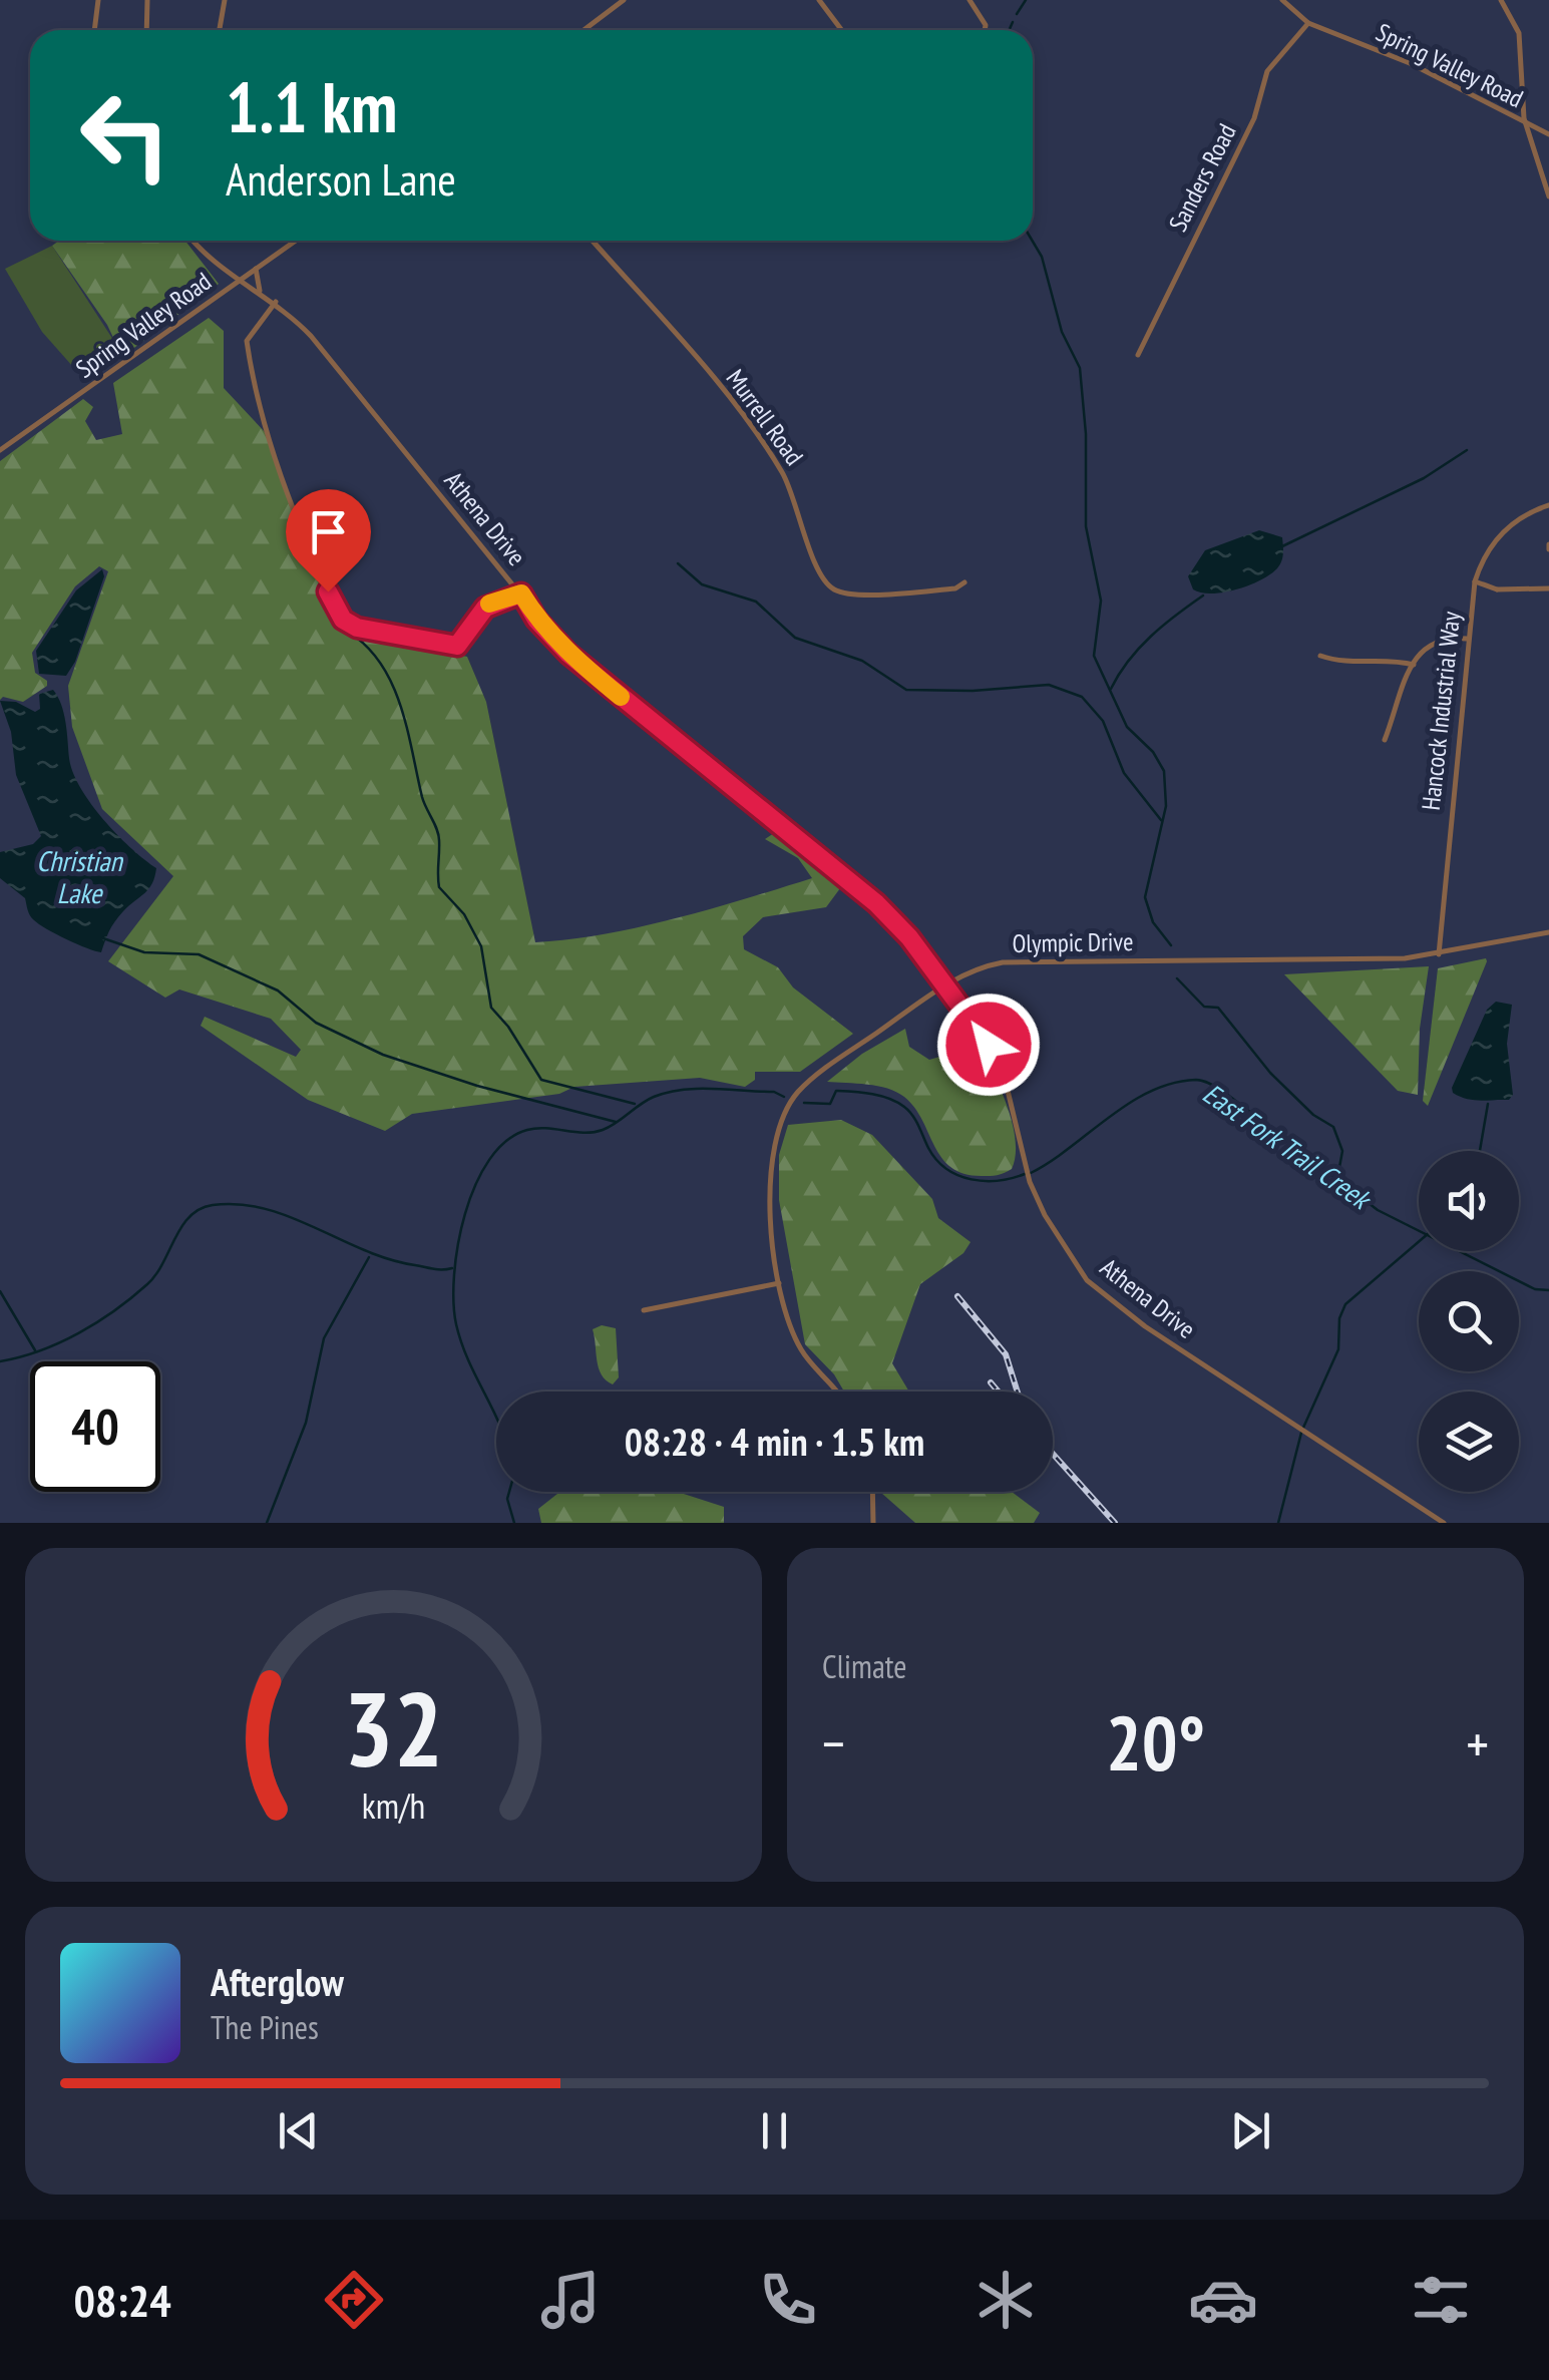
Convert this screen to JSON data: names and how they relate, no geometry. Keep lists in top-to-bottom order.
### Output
{
  "streets": {
    "street": [
      "Spring Valley Road",
      "Sanders Road",
      "Murrell Road",
      "Athena Drive",
      "Hancock Industrial Way",
      "Olympic Drive"
    ]
  },
  "crossings": [
    ["Spring Valley Road", "Sanders Road"],
    ["Spring Valley Road", "Athena Drive"],
    ["Athena Drive", "Olympic Drive"],
    ["Hancock Industrial Way", "Olympic Drive"]
  ],
  "water": ["Christian Lake", "East Fork Trail Creek"],
  "page": {
    "turn": ["1.1 km", "Anderson Lane"],
    "limit": "40",
    "trip": "08:28 · 4 min · 1.5 km",
    "tile": "Climate",
    "heat": ["−", "20°", "+"],
    "song": ["Afterglow", "The Pines"],
    "tabs": "08:24",
    "gauge": ["32", "km/h"]
  }
}
